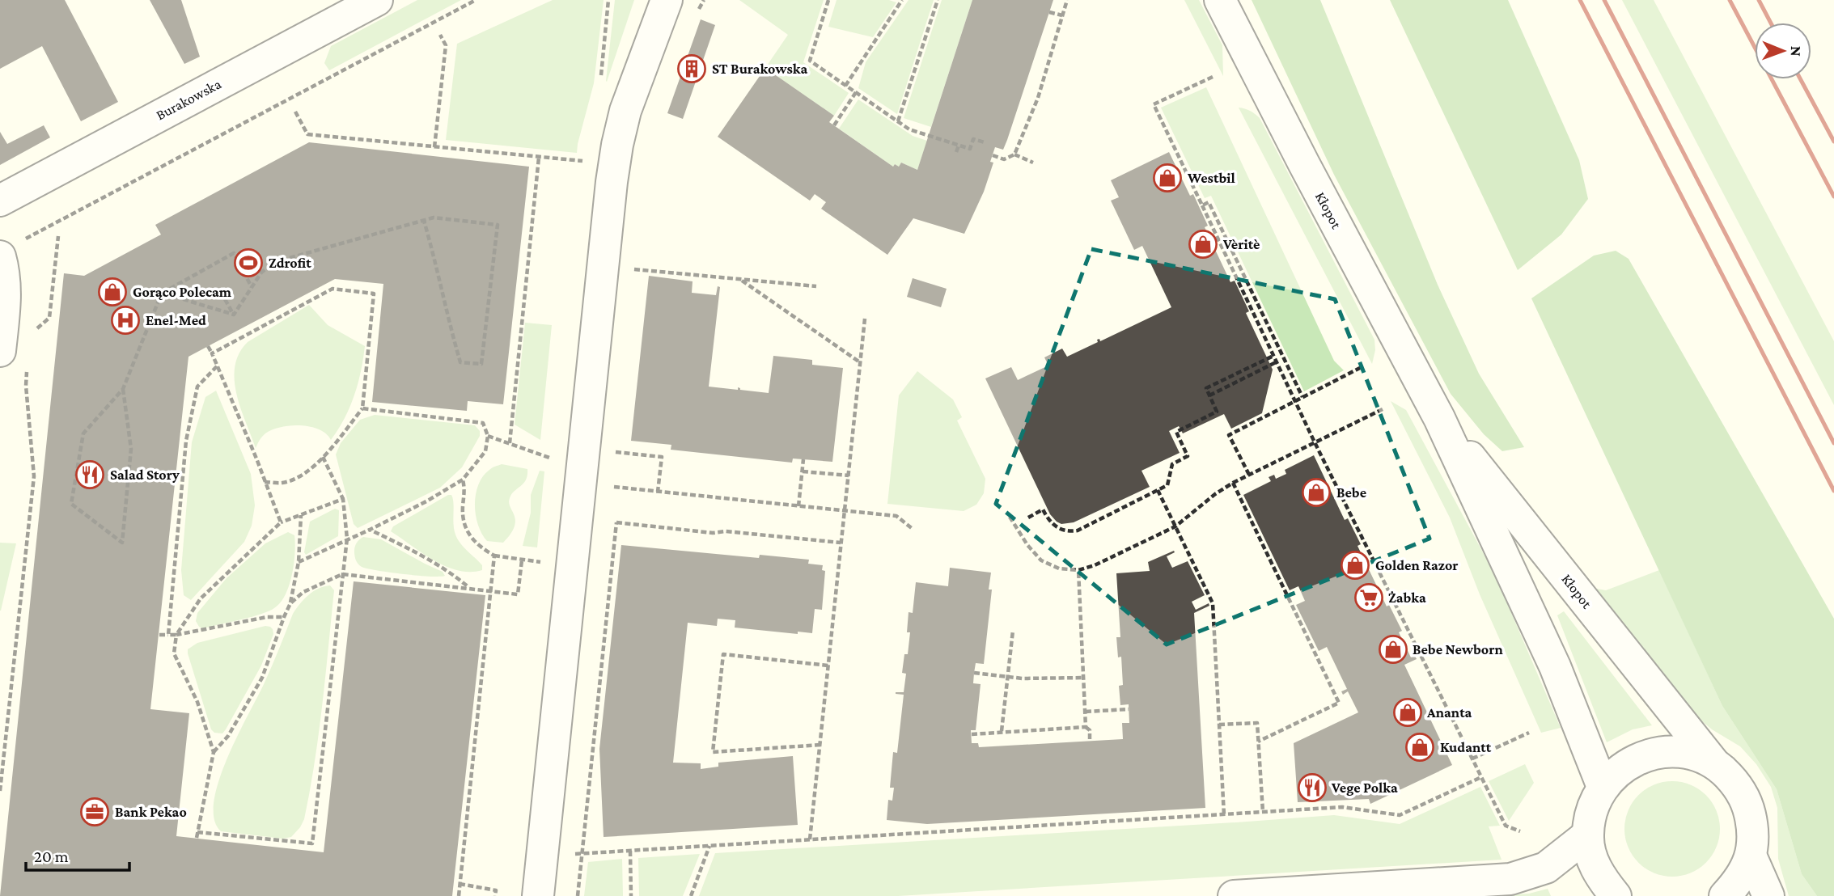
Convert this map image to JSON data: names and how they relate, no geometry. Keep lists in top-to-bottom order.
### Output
{
  "streets": {
    "street": ["Burakowska", "Kłopot"]
  },
  "places": {
    "building": ["ST Burakowska"],
    "shop": [
      "Westbil",
      "Vèritè",
      "Gorąco Polecam",
      "Bebe",
      "Golden Razor",
      "Bebe Newborn",
      "Ananta",
      "Kudantt"
    ],
    "sports": ["Zdrofit"],
    "hospital": ["Enel-Med"],
    "restaurant": ["Salad Story", "Vege Polka"],
    "supermarket": ["Żabka"],
    "office": ["Bank Pekao"]
  },
  "scale_bar": "20 m",
  "north": "right"
}
